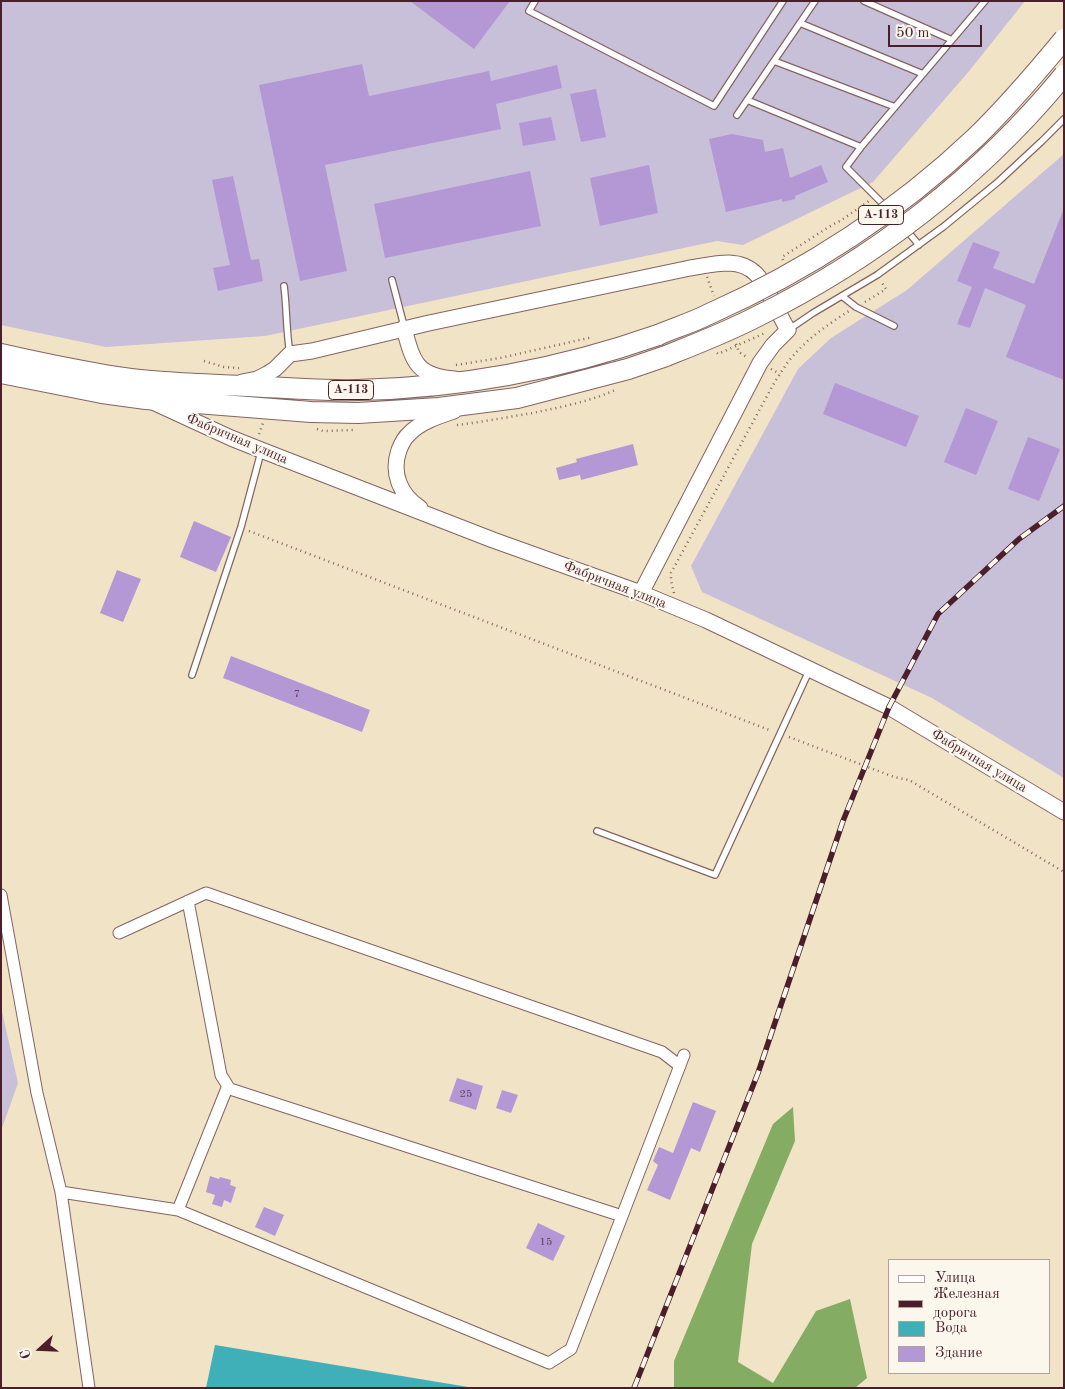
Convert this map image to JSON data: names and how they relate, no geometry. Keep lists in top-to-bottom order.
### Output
{
  "streets": {
    "highway": ["А-113"],
    "street": ["Фабричная улица"]
  },
  "crossings": [
    ["А-113", "Фабричная улица"]
  ],
  "house_numbers": ["7", "25", "15"],
  "legend": [
    "Улица",
    "Железная дорога",
    "Вода",
    "Здание"
  ],
  "scale_bar": "50 m",
  "north": "left"
}
